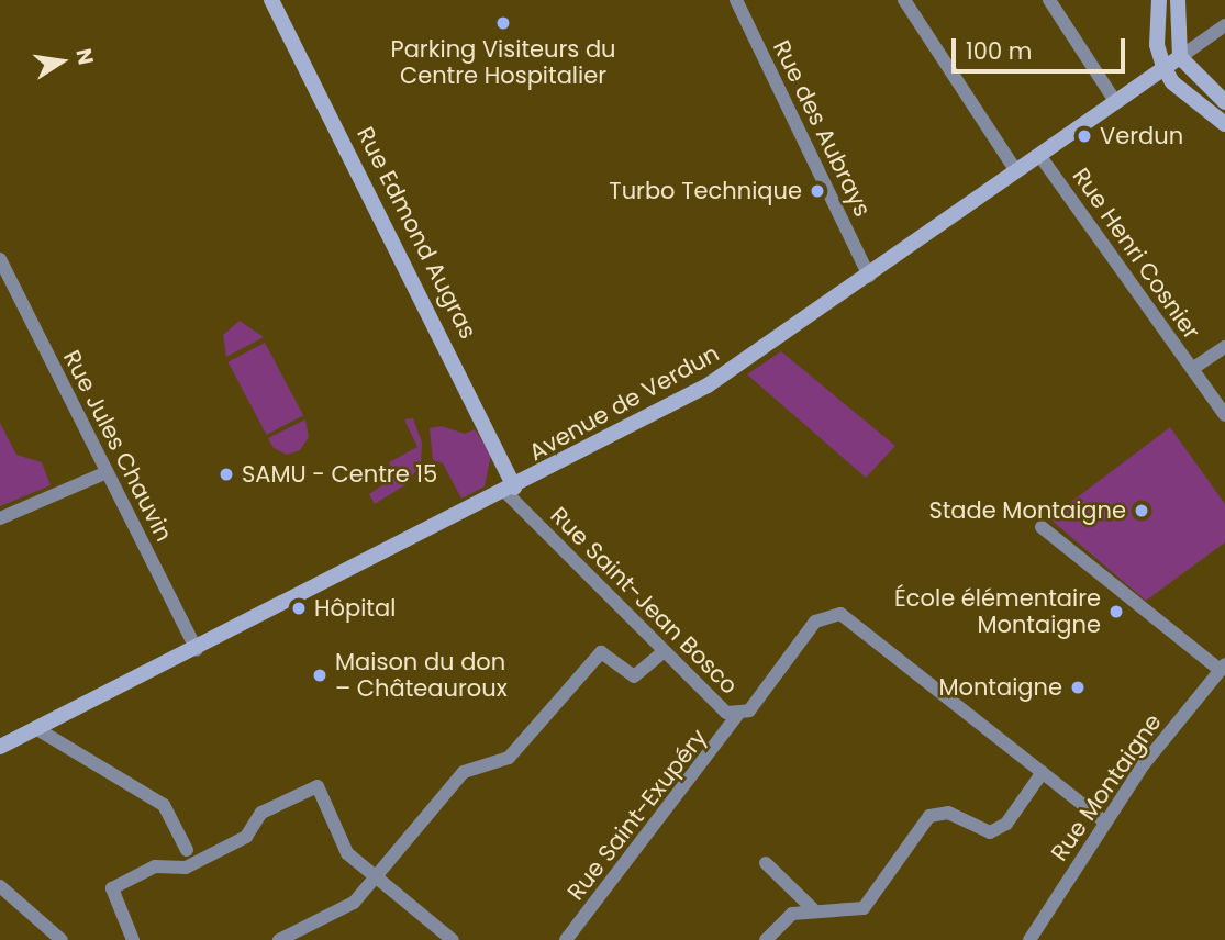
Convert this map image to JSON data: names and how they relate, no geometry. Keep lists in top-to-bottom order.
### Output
{
  "streets": {
    "main road": ["Rue Edmond Augras", "Avenue de Verdun"],
    "street": [
      "Rue des Aubrays",
      "Rue Henri Cosnier",
      "Rue Jules Chauvin",
      "Rue Saint-Jean Bosco",
      "Rue Montaigne",
      "Rue Saint-Exupéry"
    ]
  },
  "crossings": [
    ["Rue des Aubrays", "Avenue de Verdun"],
    ["Rue Edmond Augras", "Avenue de Verdun"],
    ["Rue Edmond Augras", "Rue Saint-Jean Bosco"],
    ["Rue Henri Cosnier", "Avenue de Verdun"],
    ["Avenue de Verdun", "Rue Jules Chauvin"],
    ["Avenue de Verdun", "Rue Saint-Jean Bosco"],
    ["Rue Saint-Jean Bosco", "Rue Montaigne"],
    ["Rue Saint-Jean Bosco", "Rue Saint-Exupéry"]
  ],
  "places": [
    "Parking Visiteurs du Centre Hospitalier",
    "Verdun",
    "Turbo Technique",
    "SAMU - Centre 15",
    "Stade Montaigne",
    "Hôpital",
    "École élémentaire Montaigne",
    "Maison du don – Châteauroux",
    "Montaigne"
  ],
  "scale_bar": "100 m",
  "north": "right"
}
